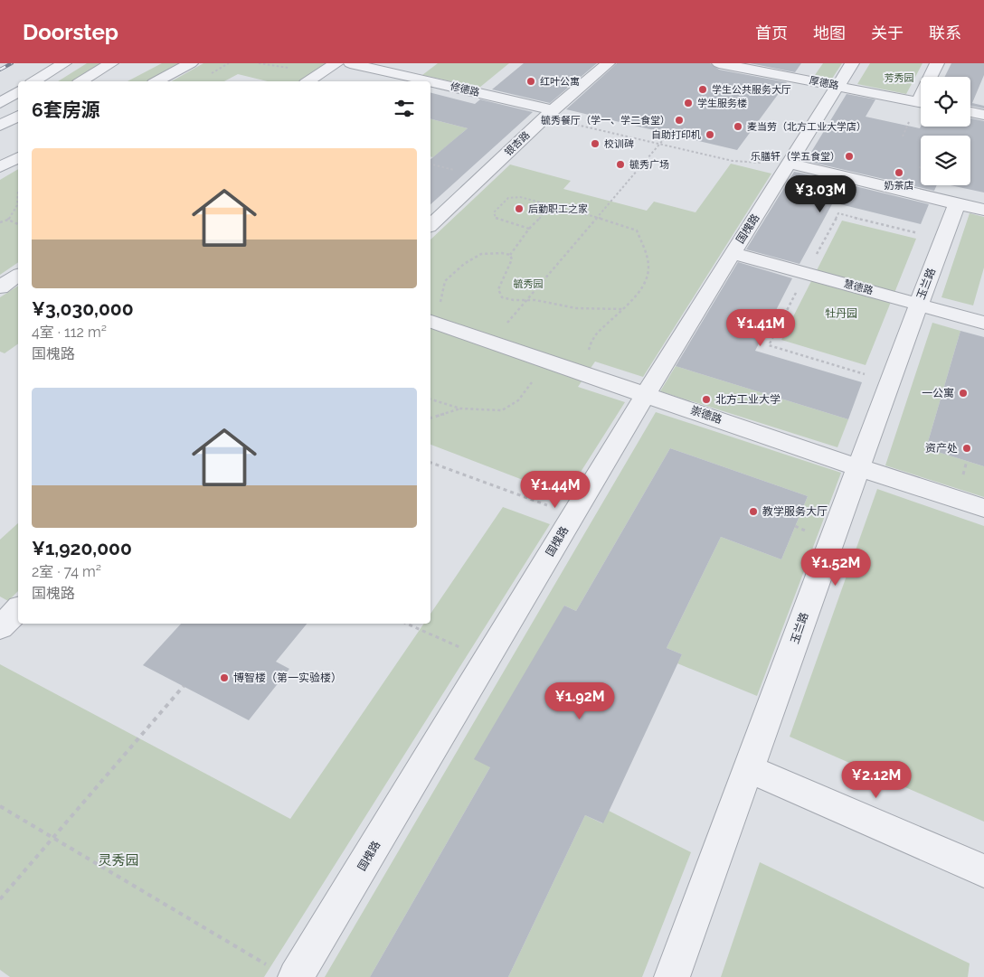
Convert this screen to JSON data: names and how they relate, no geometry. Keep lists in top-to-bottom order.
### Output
{
  "streets": {
    "street": [
      "厚德路",
      "修德路",
      "银杏路",
      "国槐路",
      "玉兰路",
      "慧德路",
      "崇德路"
    ]
  },
  "crossings": [
    ["厚德路", "国槐路"],
    ["修德路", "银杏路"],
    ["国槐路", "慧德路"],
    ["国槐路", "崇德路"],
    ["玉兰路", "慧德路"],
    ["玉兰路", "崇德路"]
  ],
  "parks": [
    "芳秀园",
    "毓秀园",
    "牡丹园",
    "灵秀园"
  ],
  "places": [
    "红叶公寓",
    "学生公共服务大厅",
    "学生服务楼",
    "毓秀餐厅（学一、学二食堂）",
    "麦当劳（北方工业大学店）",
    "自助打印机",
    "校训碑",
    "乐膳轩（学五食堂）",
    "毓秀广场",
    "奶茶店",
    "后勤职工之家",
    "一公寓",
    "北方工业大学",
    "资产处",
    "教学服务大厅",
    "博智楼（第一实验楼）"
  ],
  "page": {
    "header": "Doorstep",
    "nav": [
      "首页",
      "地图",
      "关于",
      "联系"
    ],
    "heading": "6套房源",
    "list": [
      {
        "name": "¥3,030,000",
        "note": "4室 · 112 m² · 国槐路"
      },
      {
        "name": "¥1,920,000",
        "note": "2室 · 74 m² · 国槐路"
      }
    ],
    "price": [
      "¥3.03M",
      "¥1.41M",
      "¥1.44M",
      "¥1.52M",
      "¥1.92M",
      "¥2.12M"
    ]
  }
}
